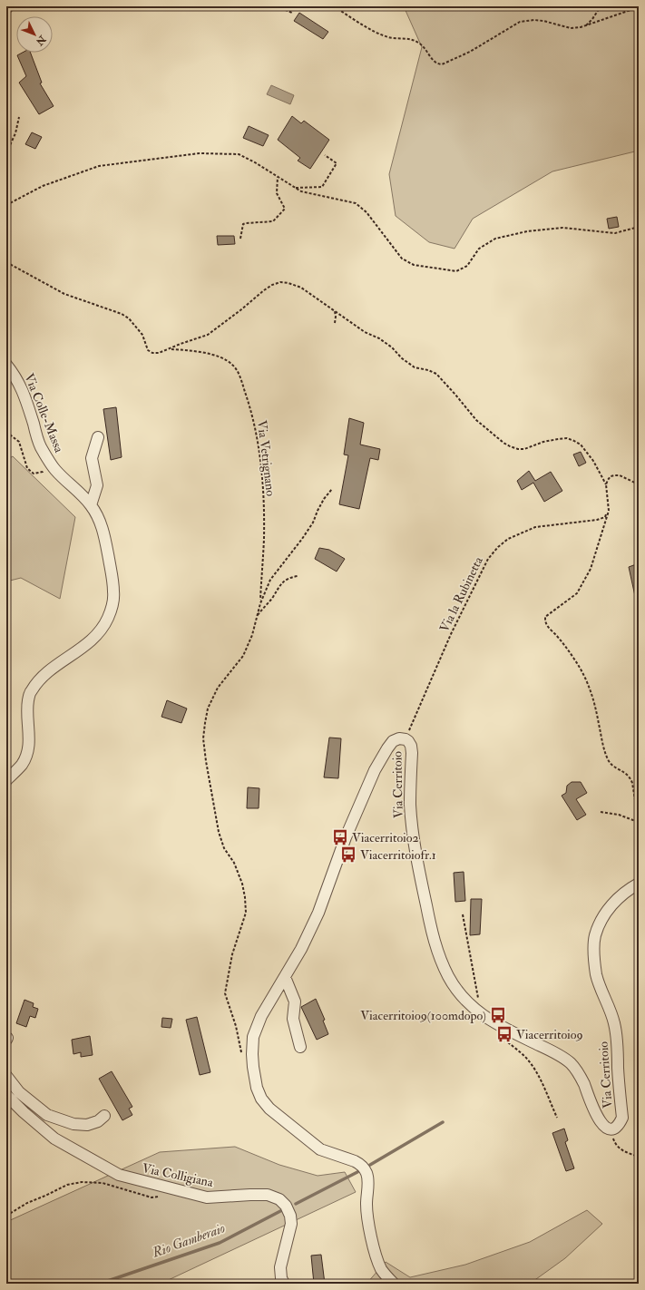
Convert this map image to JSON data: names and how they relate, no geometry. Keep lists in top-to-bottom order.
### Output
{
  "streets": {
    "street": ["Via Colle-Massa", "Via Cerritoio", "Via Colligiana"],
    "path": ["Via Vetrignano", "Via la Rubinetta"]
  },
  "crossings": [
    ["Via la Rubinetta", "Via Cerritoio"]
  ],
  "water": ["Rio Gamberaio"],
  "places": {
    "bus stop": [
      "Viacerritoio2",
      "Viacerritoiofr.1",
      "Viacerritoio9(100mdopo)",
      "Viacerritoio9"
    ]
  },
  "north": "bottom right"
}
